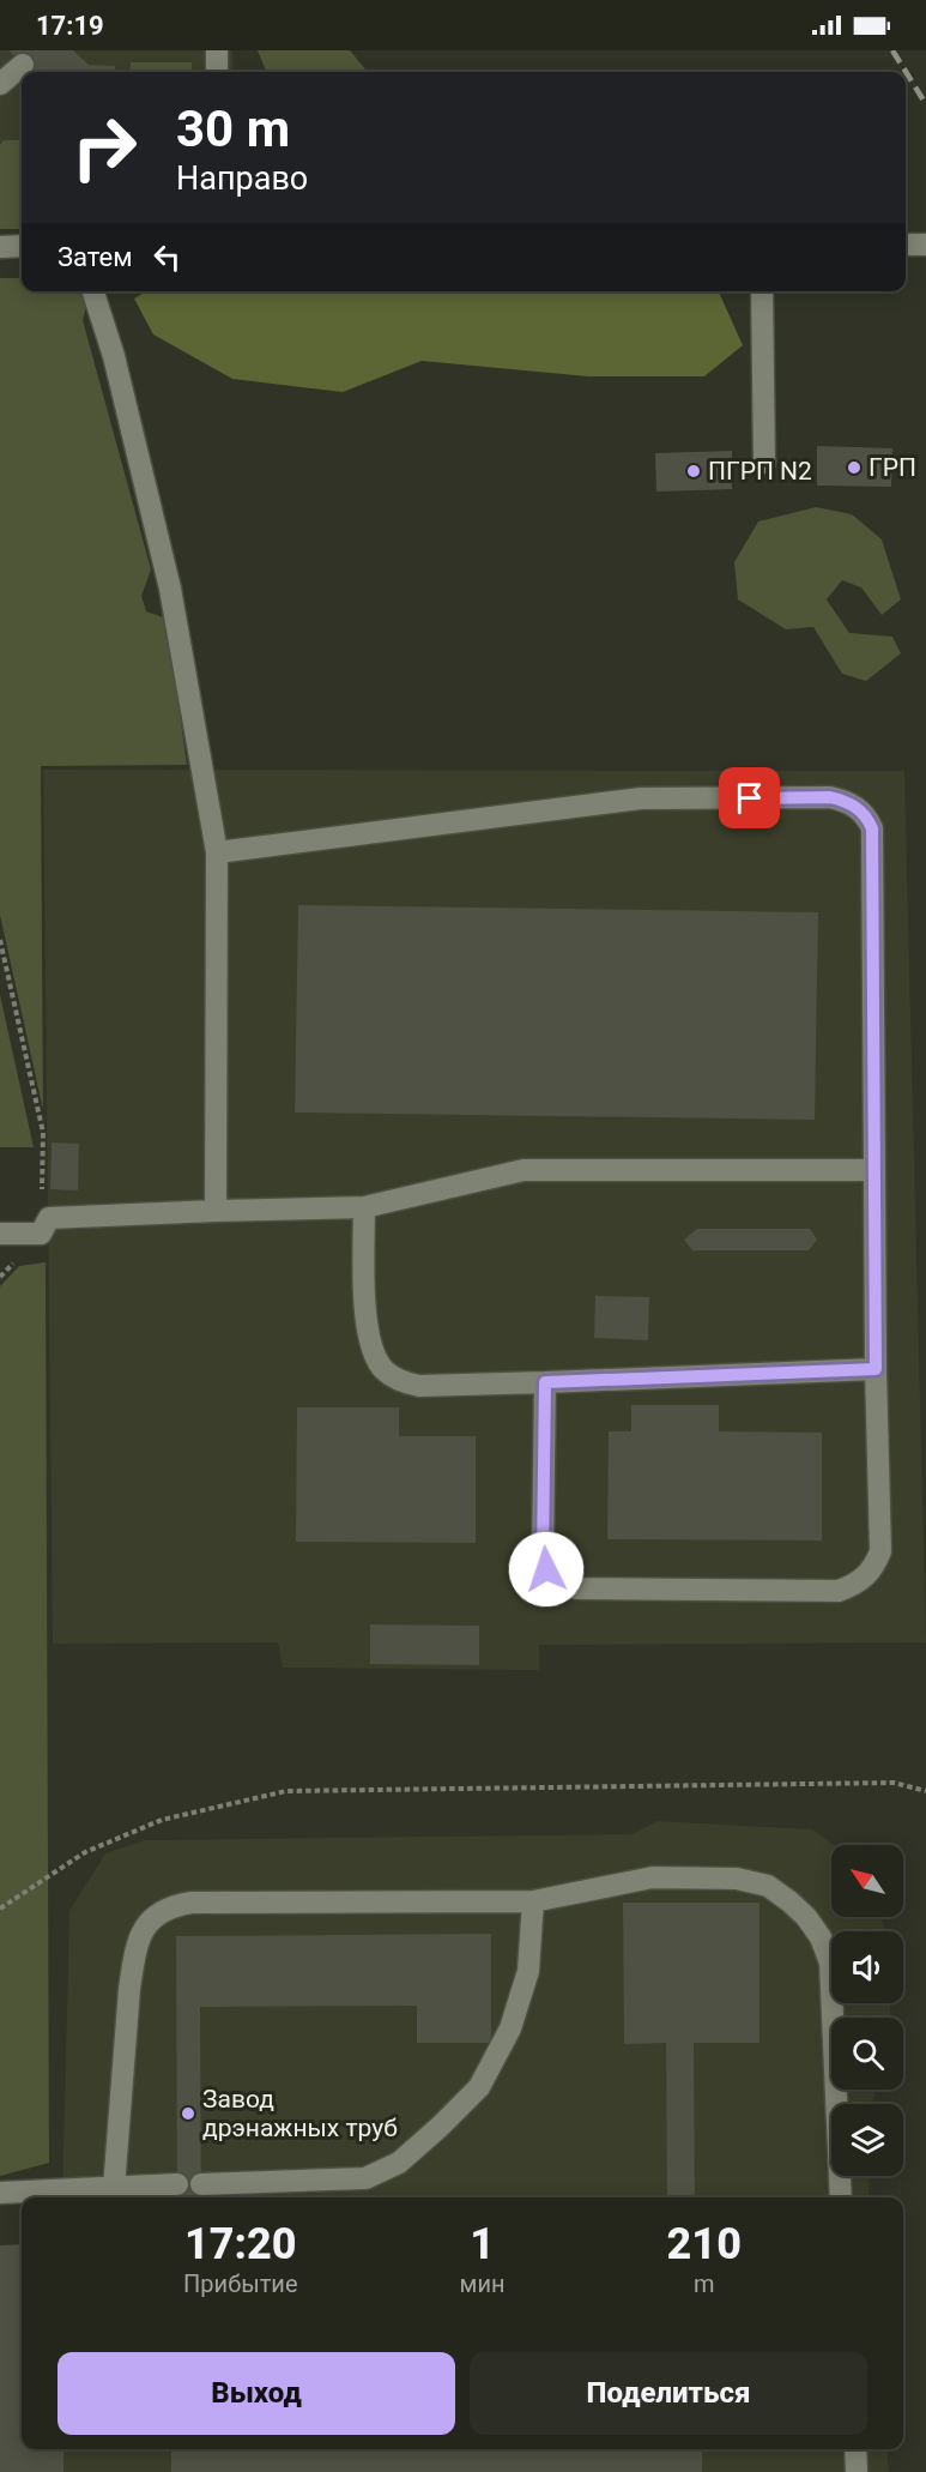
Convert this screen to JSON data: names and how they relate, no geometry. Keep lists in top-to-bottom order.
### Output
{
  "places": ["ГРП", "ПГРП N2", "Завод дрэнажных труб"],
  "north": "top left",
  "page": {
    "status": "17:19",
    "turn": ["30 m", "Направо"],
    "then": "Затем",
    "eta": [
      "17:20",
      "Прибытие",
      "1",
      "мин",
      "210",
      "m"
    ],
    "buttons": ["Выход", "Поделиться"]
  }
}
